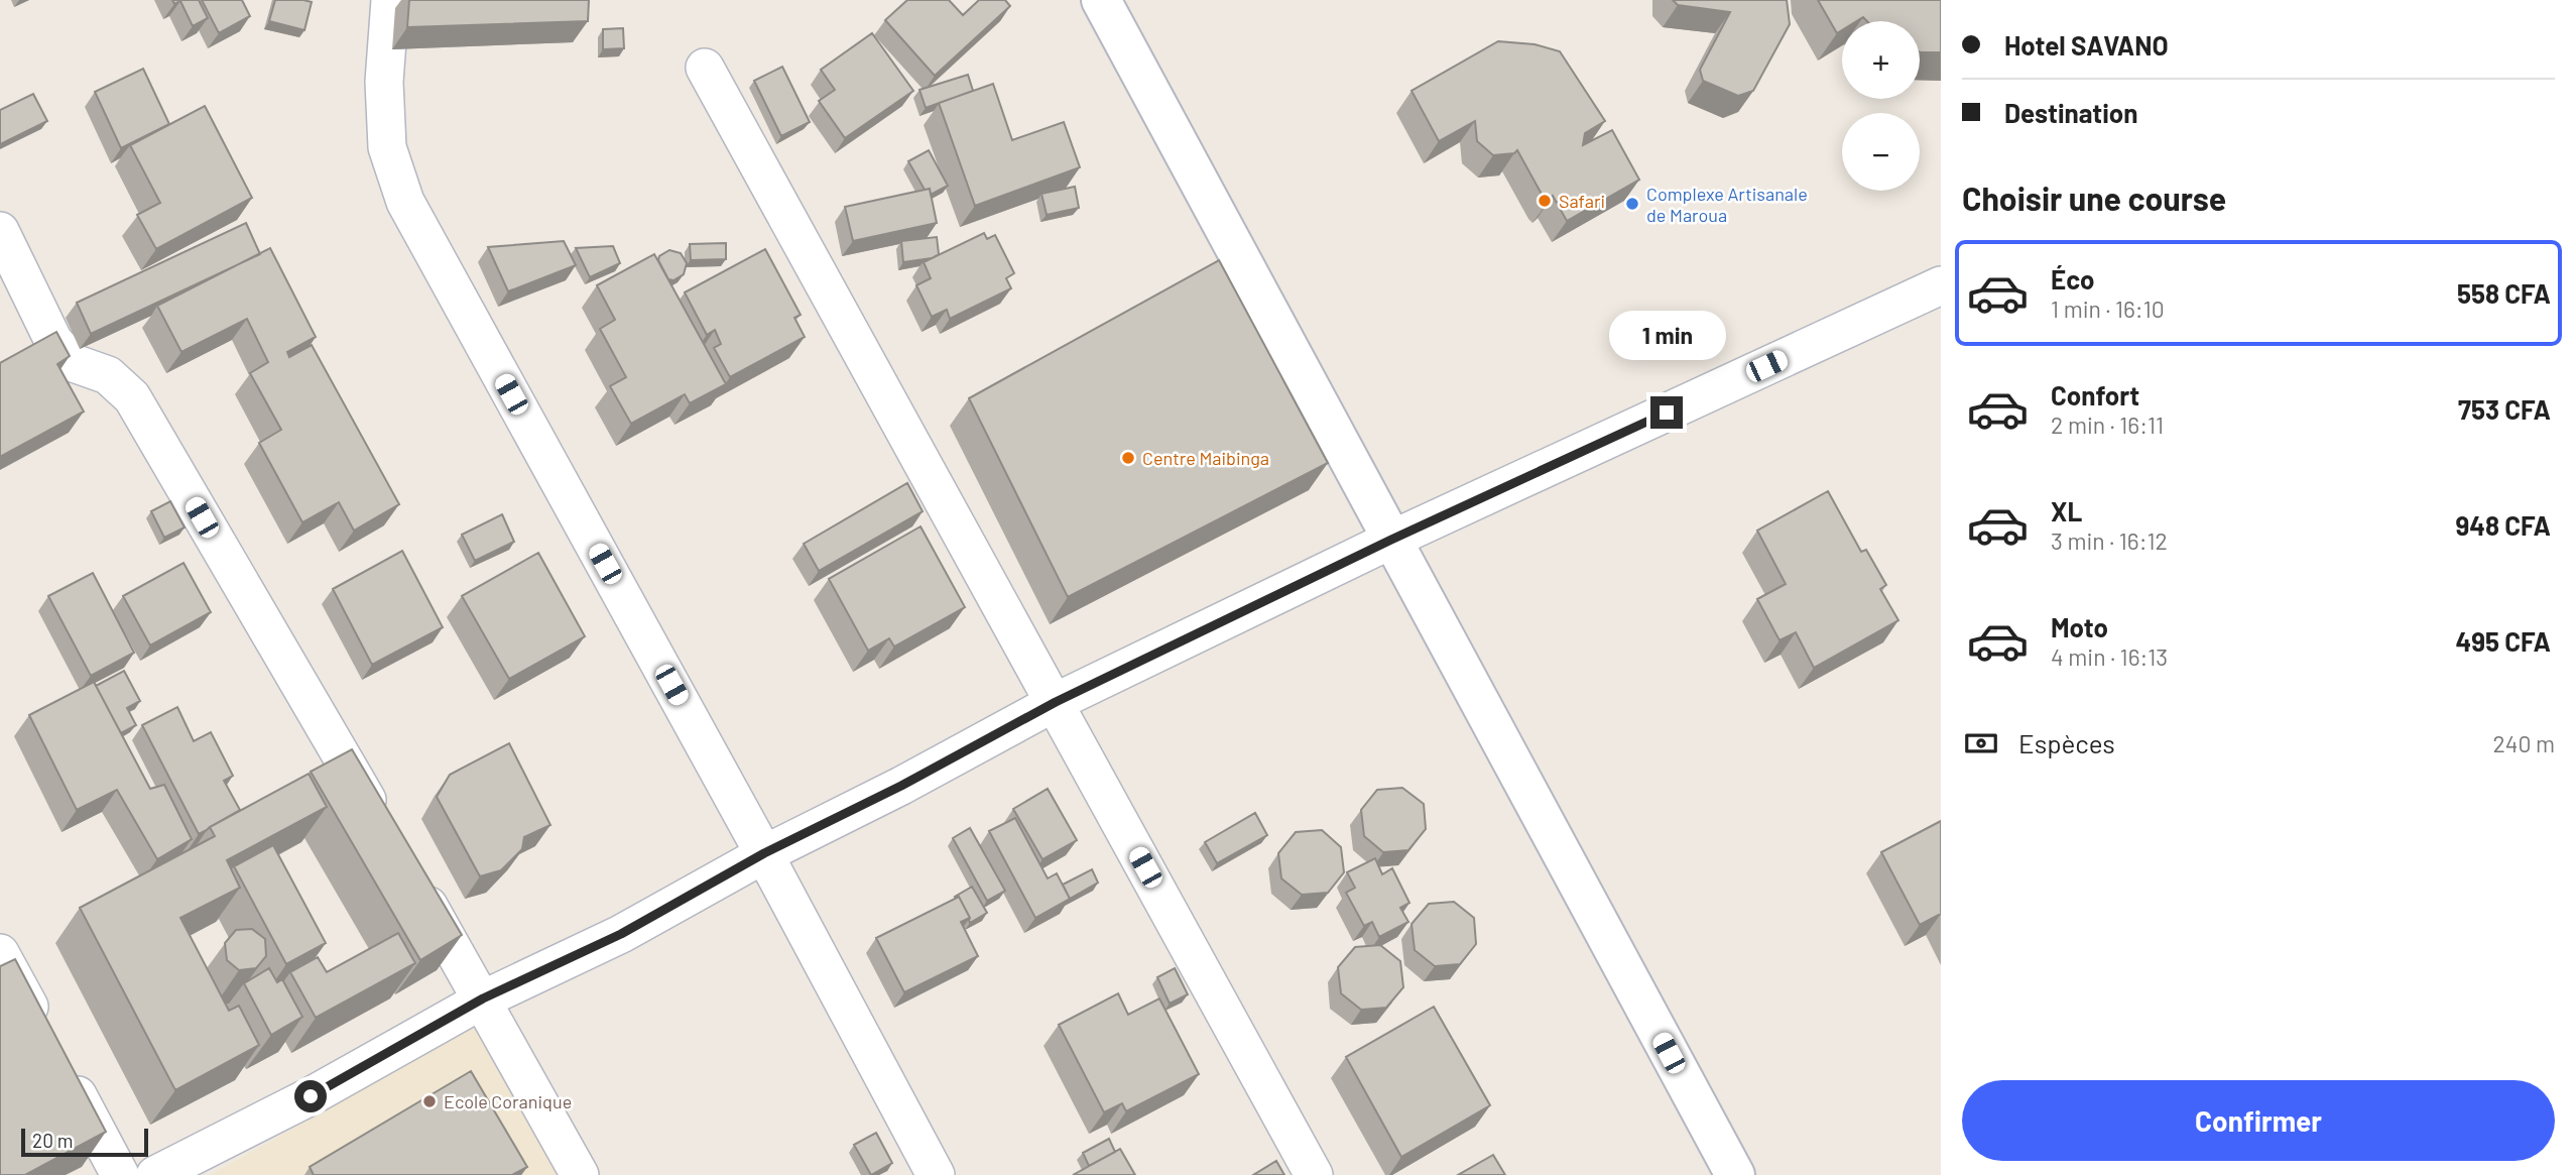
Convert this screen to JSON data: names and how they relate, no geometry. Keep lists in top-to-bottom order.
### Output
{
  "places": [
    "Safari",
    "Complexe Artisanale de Maroua",
    "Centre Maibinga",
    "Ecole Coranique"
  ],
  "scale_bar": "20 m",
  "page": {
    "banner": ["Hotel SAVANO", "Destination"],
    "map_buttons": ["+", "−"],
    "heading": "Choisir une course",
    "list": [
      {
        "name": "Éco",
        "note": "1 min · 16:10",
        "value": "558 CFA"
      },
      {
        "name": "Confort",
        "note": "2 min · 16:11",
        "value": "753 CFA"
      },
      {
        "name": "XL",
        "note": "3 min · 16:12",
        "value": "948 CFA"
      },
      {
        "name": "Moto",
        "note": "4 min · 16:13",
        "value": "495 CFA"
      }
    ],
    "bubble": "1 min",
    "pay": ["Espèces", "240 m"],
    "buttons": "Confirmer",
    "scale": "20 m"
  }
}
